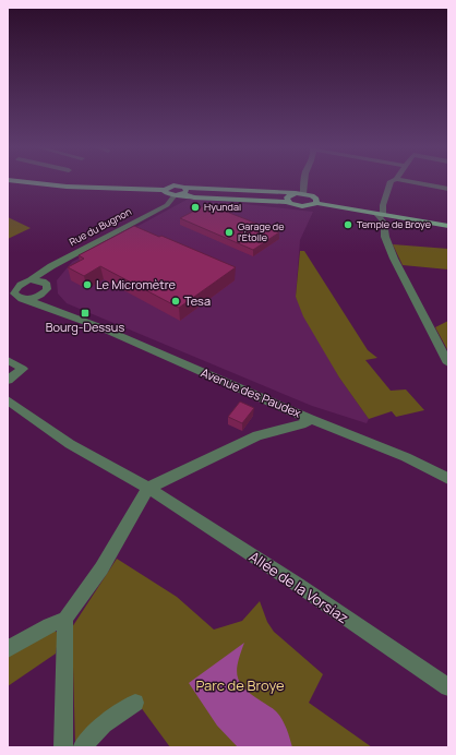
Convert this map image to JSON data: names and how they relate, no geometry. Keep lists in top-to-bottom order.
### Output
{
  "streets": {
    "street": ["Rue du Bugnon", "Avenue des Paudex", "Allée de la Vorsiaz"]
  },
  "parks": ["Parc de Broye"],
  "places": {
    "other": [
      "Hyundai",
      "Temple de Broye",
      "Garage de l'Étoile",
      "Le Micromètre",
      "Tesa"
    ],
    "transit": ["Bourg-Dessus"]
  }
}
